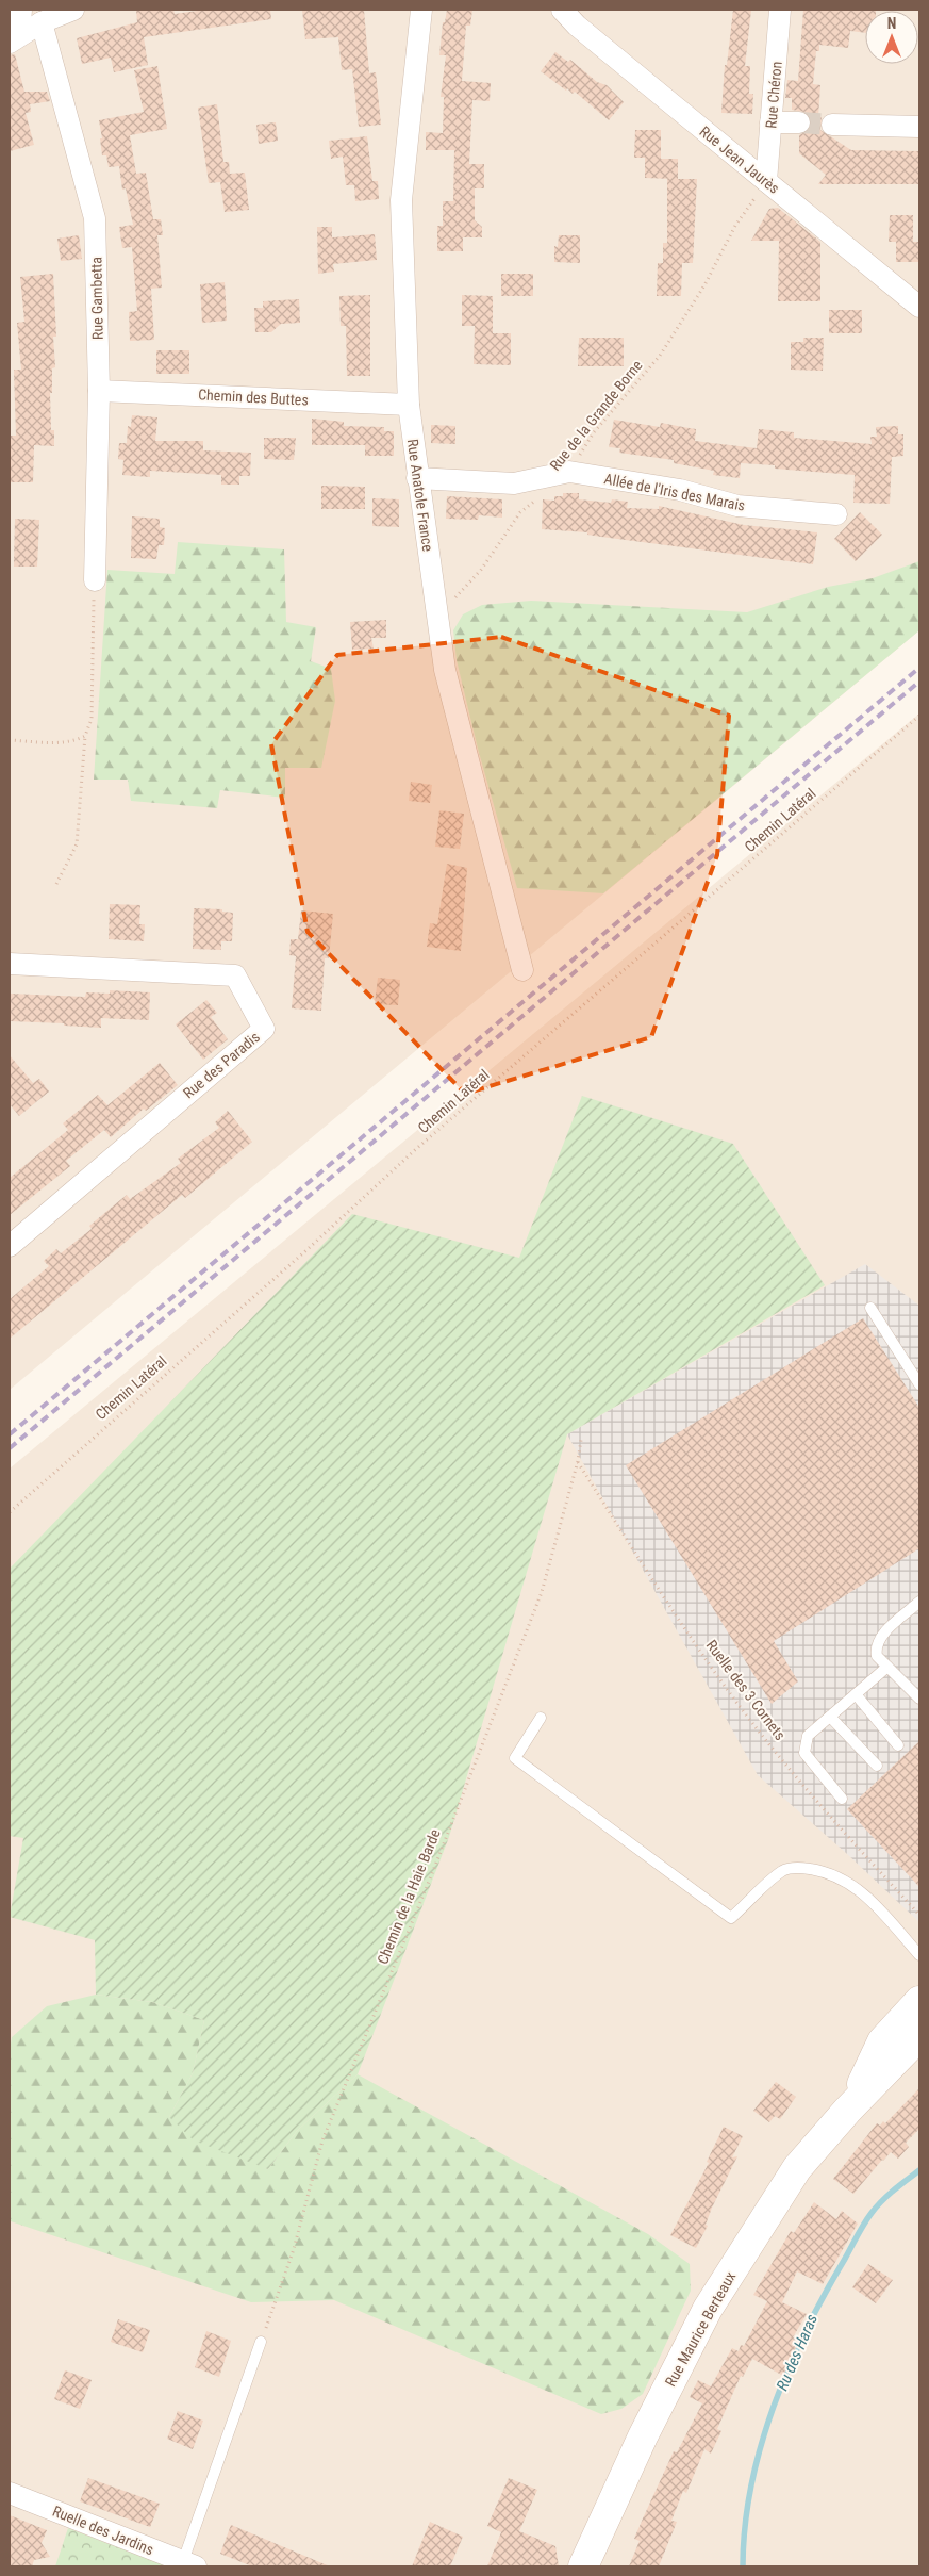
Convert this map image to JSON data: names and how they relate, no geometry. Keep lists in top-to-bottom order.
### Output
{
  "streets": {
    "main road": ["Rue Maurice Berteaux"],
    "street": [
      "Rue Chéron",
      "Rue Jean Jaurès",
      "Rue Gambetta",
      "Chemin des Buttes",
      "Allée de l'Iris des Marais",
      "Rue Anatole France",
      "Rue des Paradis",
      "Ruelle des Jardins"
    ],
    "path": [
      "Rue de la Grande Borne",
      "Chemin Latéral",
      "Ruelle des 3 Cornets",
      "Chemin de la Haie Barde"
    ]
  },
  "crossings": [
    ["Rue Chéron", "Rue Jean Jaurès"],
    ["Rue Chéron", "Rue de la Grande Borne"],
    ["Rue Jean Jaurès", "Rue de la Grande Borne"],
    ["Rue Gambetta", "Chemin des Buttes"],
    ["Chemin des Buttes", "Rue Anatole France"],
    ["Rue de la Grande Borne", "Allée de l'Iris des Marais"],
    ["Allée de l'Iris des Marais", "Rue Anatole France"],
    ["Ruelle des 3 Cornets", "Chemin de la Haie Barde"]
  ],
  "water": ["Ru des Haras"],
  "north": "top"
}
